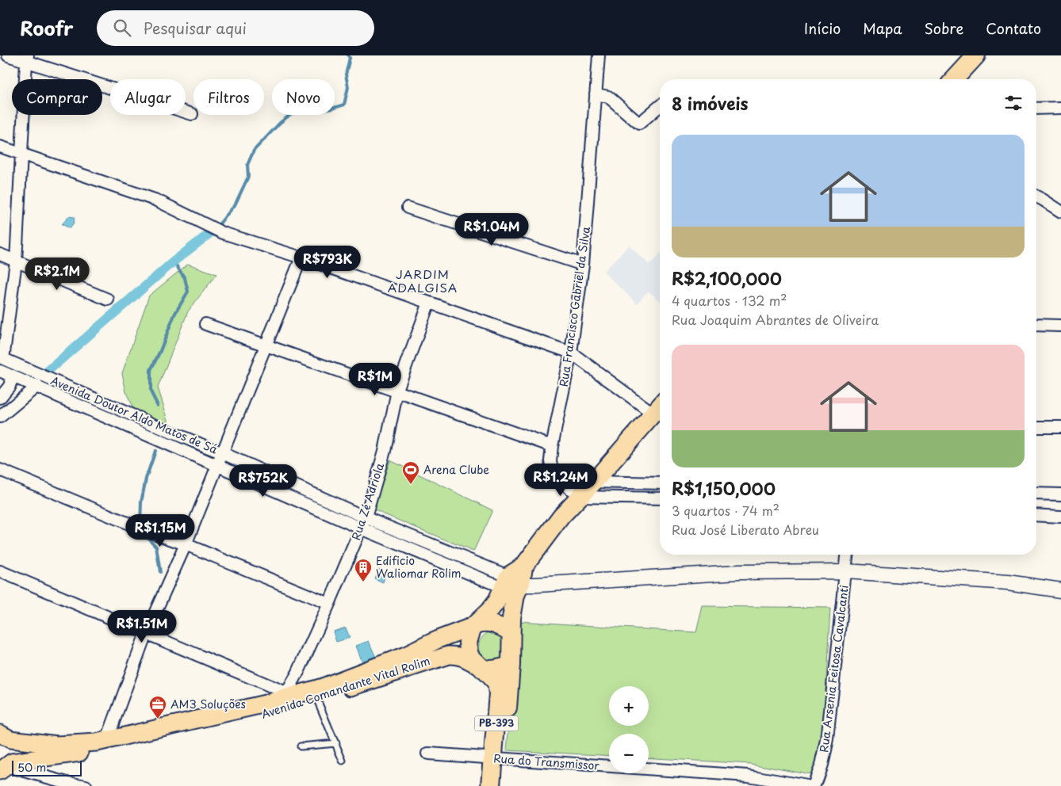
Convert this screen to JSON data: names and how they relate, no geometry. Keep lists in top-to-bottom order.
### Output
{
  "streets": {
    "highway": ["PB-393"],
    "main road": ["Avenida Comandante Vital Rolim"],
    "street": [
      "Rua Francisco Gabriel da Silva",
      "Avenida Doutor Aldo Matos de Sá",
      "Rua Zé Adriola",
      "Rua Arsenia Feitosa Cavalcanti",
      "Rua do Transmissor"
    ]
  },
  "crossings": [
    ["Avenida Doutor Aldo Matos de Sá", "Rua Zé Adriola"],
    ["Rua Zé Adriola", "Avenida Comandante Vital Rolim"],
    ["Avenida Comandante Vital Rolim", "PB-393"],
    ["PB-393", "Rua do Transmissor"]
  ],
  "districts": ["JARDIM ADALGISA"],
  "places": {
    "sports": ["Arena Clube"],
    "building": ["Edificio Waliomar Rolim"],
    "office": ["AM3 Soluções"]
  },
  "scale_bar": "50 m",
  "page": {
    "header": "Roofr",
    "search": "Pesquisar aqui",
    "nav": [
      "Início",
      "Mapa",
      "Sobre",
      "Contato"
    ],
    "chip": [
      "Comprar",
      "Alugar",
      "Filtros",
      "Novo"
    ],
    "heading": "8 imóveis",
    "list": [
      {
        "name": "R$2,100,000",
        "note": "4 quartos · 132 m² · Rua Joaquim Abrantes de Oliveira"
      },
      {
        "name": "R$1,150,000",
        "note": "3 quartos · 74 m² · Rua José Liberato Abreu"
      }
    ],
    "price": [
      "R$1.04M",
      "R$793K",
      "R$2.1M",
      "R$1M",
      "R$1.24M",
      "R$752K",
      "R$1.15M",
      "R$1.51M"
    ],
    "map_buttons": ["+", "−"],
    "scale": "50 m"
  }
}
